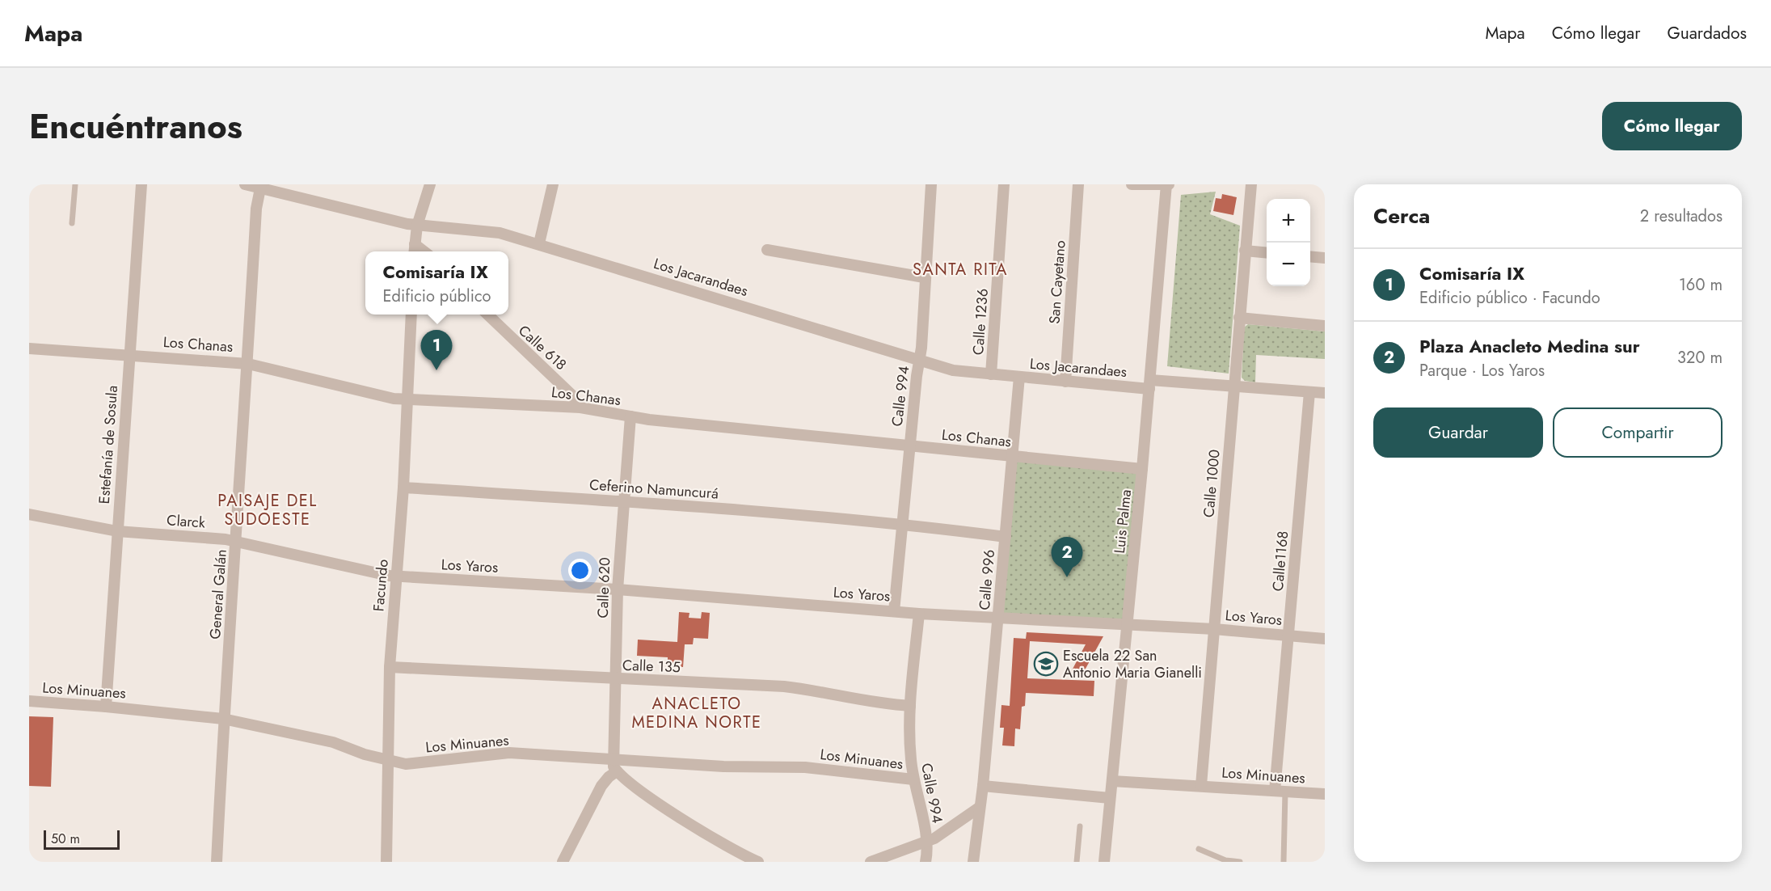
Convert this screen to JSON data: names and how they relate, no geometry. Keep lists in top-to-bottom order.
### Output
{
  "streets": {
    "street": [
      "Los Jacarandaes",
      "San Cayetano",
      "Calle 1236",
      "Los Chanas",
      "Calle 618",
      "Calle 994",
      "Estefanía de Sosula",
      "Calle 1000",
      "Ceferino Namuncurá",
      "Clarck",
      "Luis Palma",
      "Calle1168",
      "Los Yaros",
      "Calle 996",
      "Facundo",
      "Calle 620",
      "General Galán",
      "Calle 135",
      "Los Minuanes"
    ]
  },
  "crossings": [
    ["Los Jacarandaes", "San Cayetano"],
    ["Los Jacarandaes", "Calle 1236"],
    ["Los Jacarandaes", "Calle 994"],
    ["Los Jacarandaes", "Calle 1000"],
    ["Los Jacarandaes", "Luis Palma"],
    ["Los Jacarandaes", "Calle1168"],
    ["Los Jacarandaes", "Calle 996"],
    ["Los Jacarandaes", "General Galán"],
    ["Los Chanas", "Calle 618"],
    ["Los Chanas", "Calle 994"],
    ["Los Chanas", "Estefanía de Sosula"],
    ["Los Chanas", "Luis Palma"],
    ["Los Chanas", "Calle 996"],
    ["Los Chanas", "Facundo"],
    ["Los Chanas", "Calle 620"],
    ["Los Chanas", "General Galán"],
    ["Calle 994", "Ceferino Namuncurá"],
    ["Calle 994", "Los Yaros"],
    ["Calle 994", "Calle 135"],
    ["Calle 994", "Los Minuanes"],
    ["Estefanía de Sosula", "Clarck"],
    ["Estefanía de Sosula", "Los Minuanes"],
    ["Calle 1000", "Los Yaros"],
    ["Calle 1000", "Los Minuanes"],
    ["Ceferino Namuncurá", "Calle 996"],
    ["Ceferino Namuncurá", "Facundo"],
    ["Ceferino Namuncurá", "Calle 620"],
    ["Clarck", "Los Yaros"],
    ["Clarck", "Facundo"],
    ["Clarck", "General Galán"],
    ["Luis Palma", "Los Yaros"],
    ["Luis Palma", "Los Minuanes"],
    ["Calle1168", "Los Yaros"],
    ["Calle1168", "Los Minuanes"],
    ["Los Yaros", "Calle 996"],
    ["Los Yaros", "Facundo"],
    ["Los Yaros", "Calle 620"],
    ["Facundo", "Calle 135"],
    ["Facundo", "Los Minuanes"],
    ["Calle 620", "Calle 135"],
    ["Calle 620", "Los Minuanes"],
    ["General Galán", "Los Minuanes"]
  ],
  "districts": ["SANTA RITA", "PAISAJE DEL SUDOESTE", "ANACLETO MEDINA NORTE"],
  "places": {
    "school or university": ["Escuela 22 San Antonio Maria Gianelli"]
  },
  "scale_bar": "50 m",
  "page": {
    "header": "Mapa",
    "nav": ["Mapa", "Cómo llegar", "Guardados"],
    "title": "Encuéntranos",
    "buttons": [
      "Cómo llegar",
      ["Guardar", "Compartir"]
    ],
    "heading": ["Cerca", "2 resultados"],
    "map_buttons": ["+", "−"],
    "list": [
      {
        "mark": "1",
        "name": "Comisaría IX",
        "note": "Edificio público · Facundo",
        "value": "160 m"
      },
      {
        "mark": "2",
        "name": "Plaza Anacleto Medina sur",
        "note": "Parque · Los Yaros",
        "value": "320 m"
      }
    ],
    "popup": ["Comisaría IX", "Edificio público"],
    "pins": ["1", "2"],
    "scale": "50 m"
  }
}
